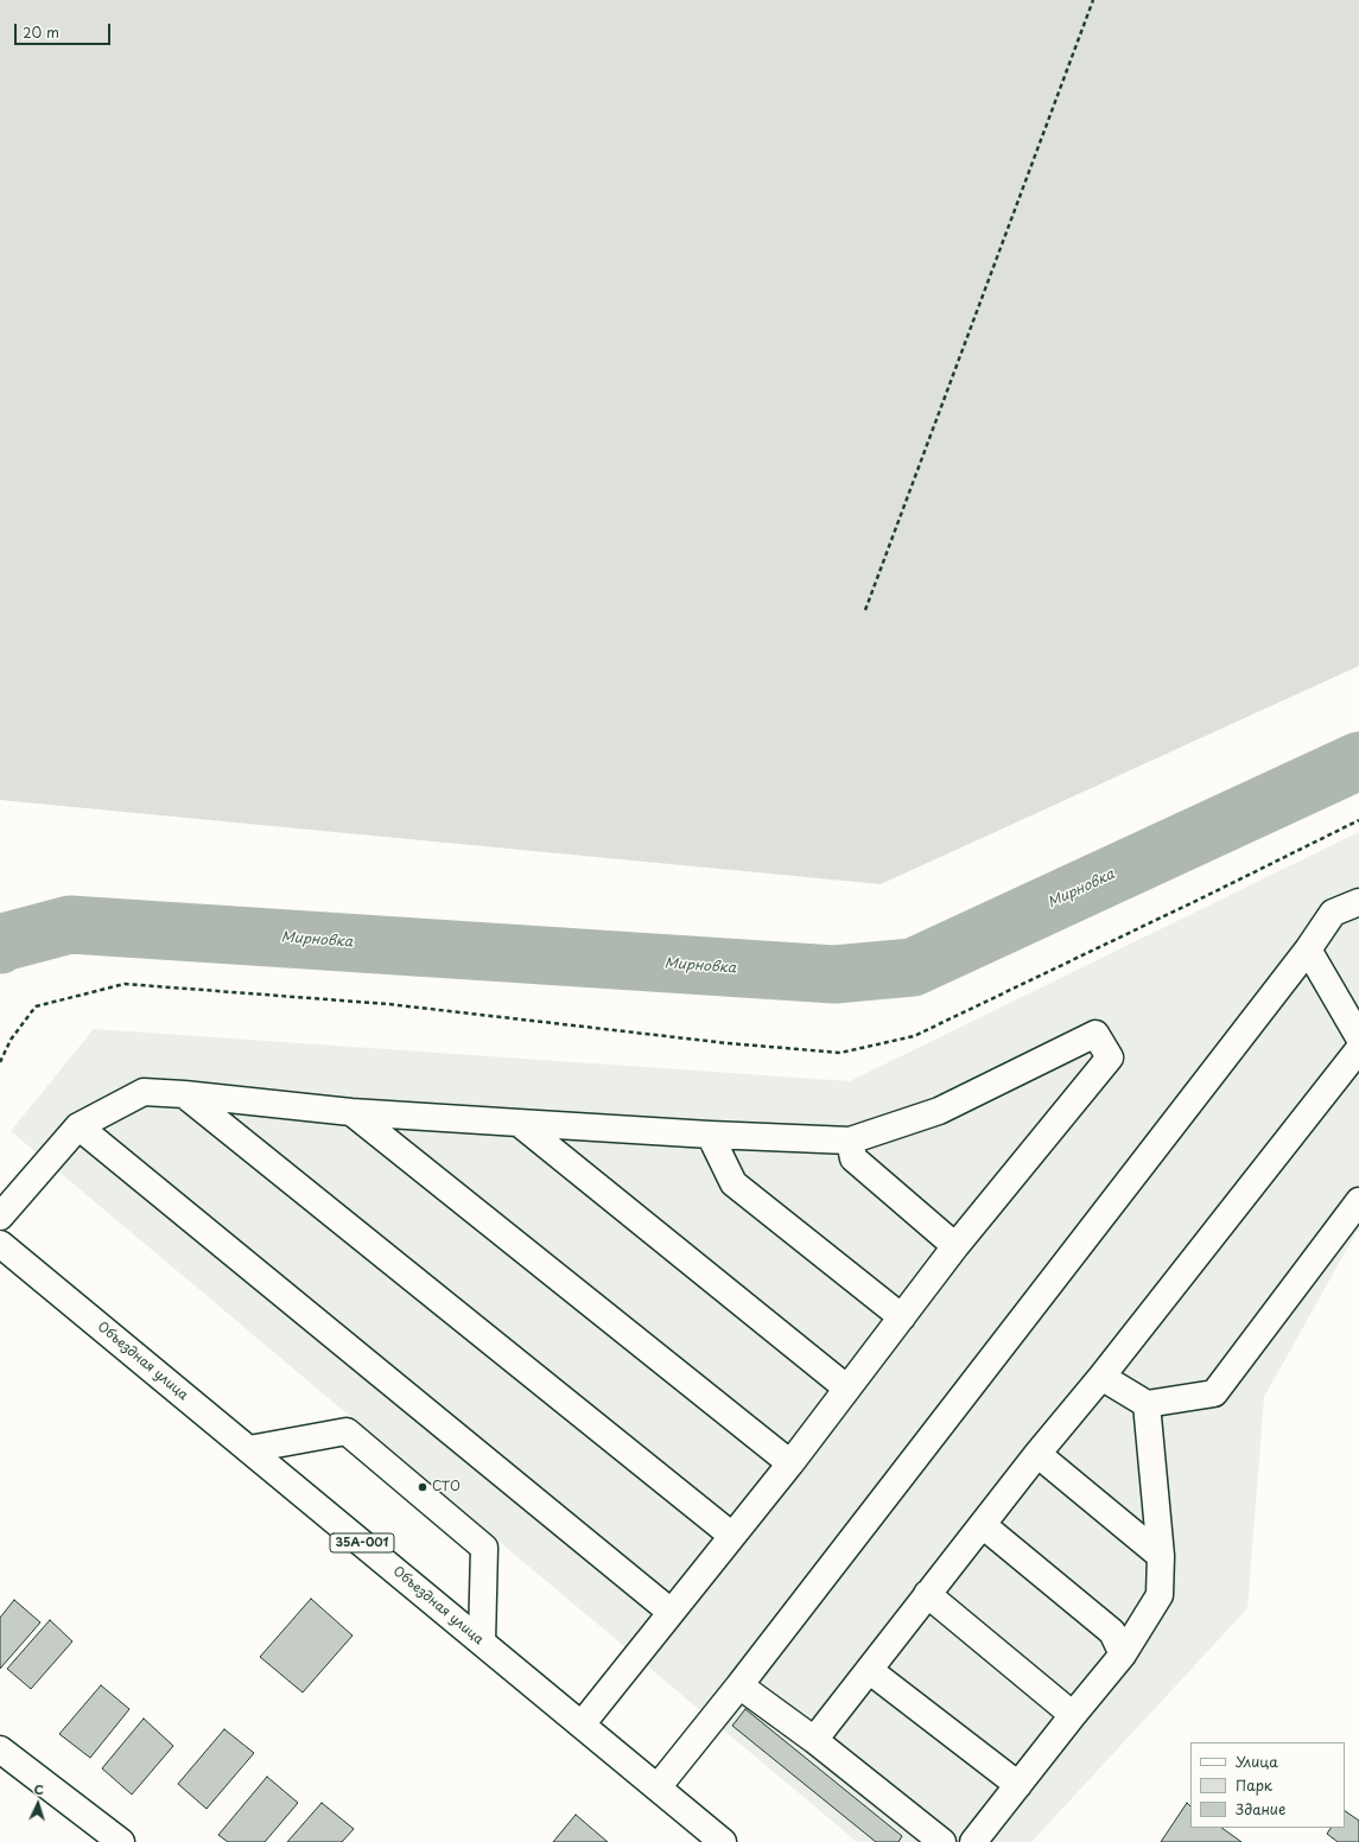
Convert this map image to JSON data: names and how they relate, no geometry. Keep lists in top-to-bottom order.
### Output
{
  "streets": {
    "main road": ["Объездная улица", "35А-001"]
  },
  "water": ["Мирновка"],
  "places": ["СТО"],
  "legend": ["Улица", "Парк", "Здание"],
  "scale_bar": "20 m",
  "north": "top"
}
